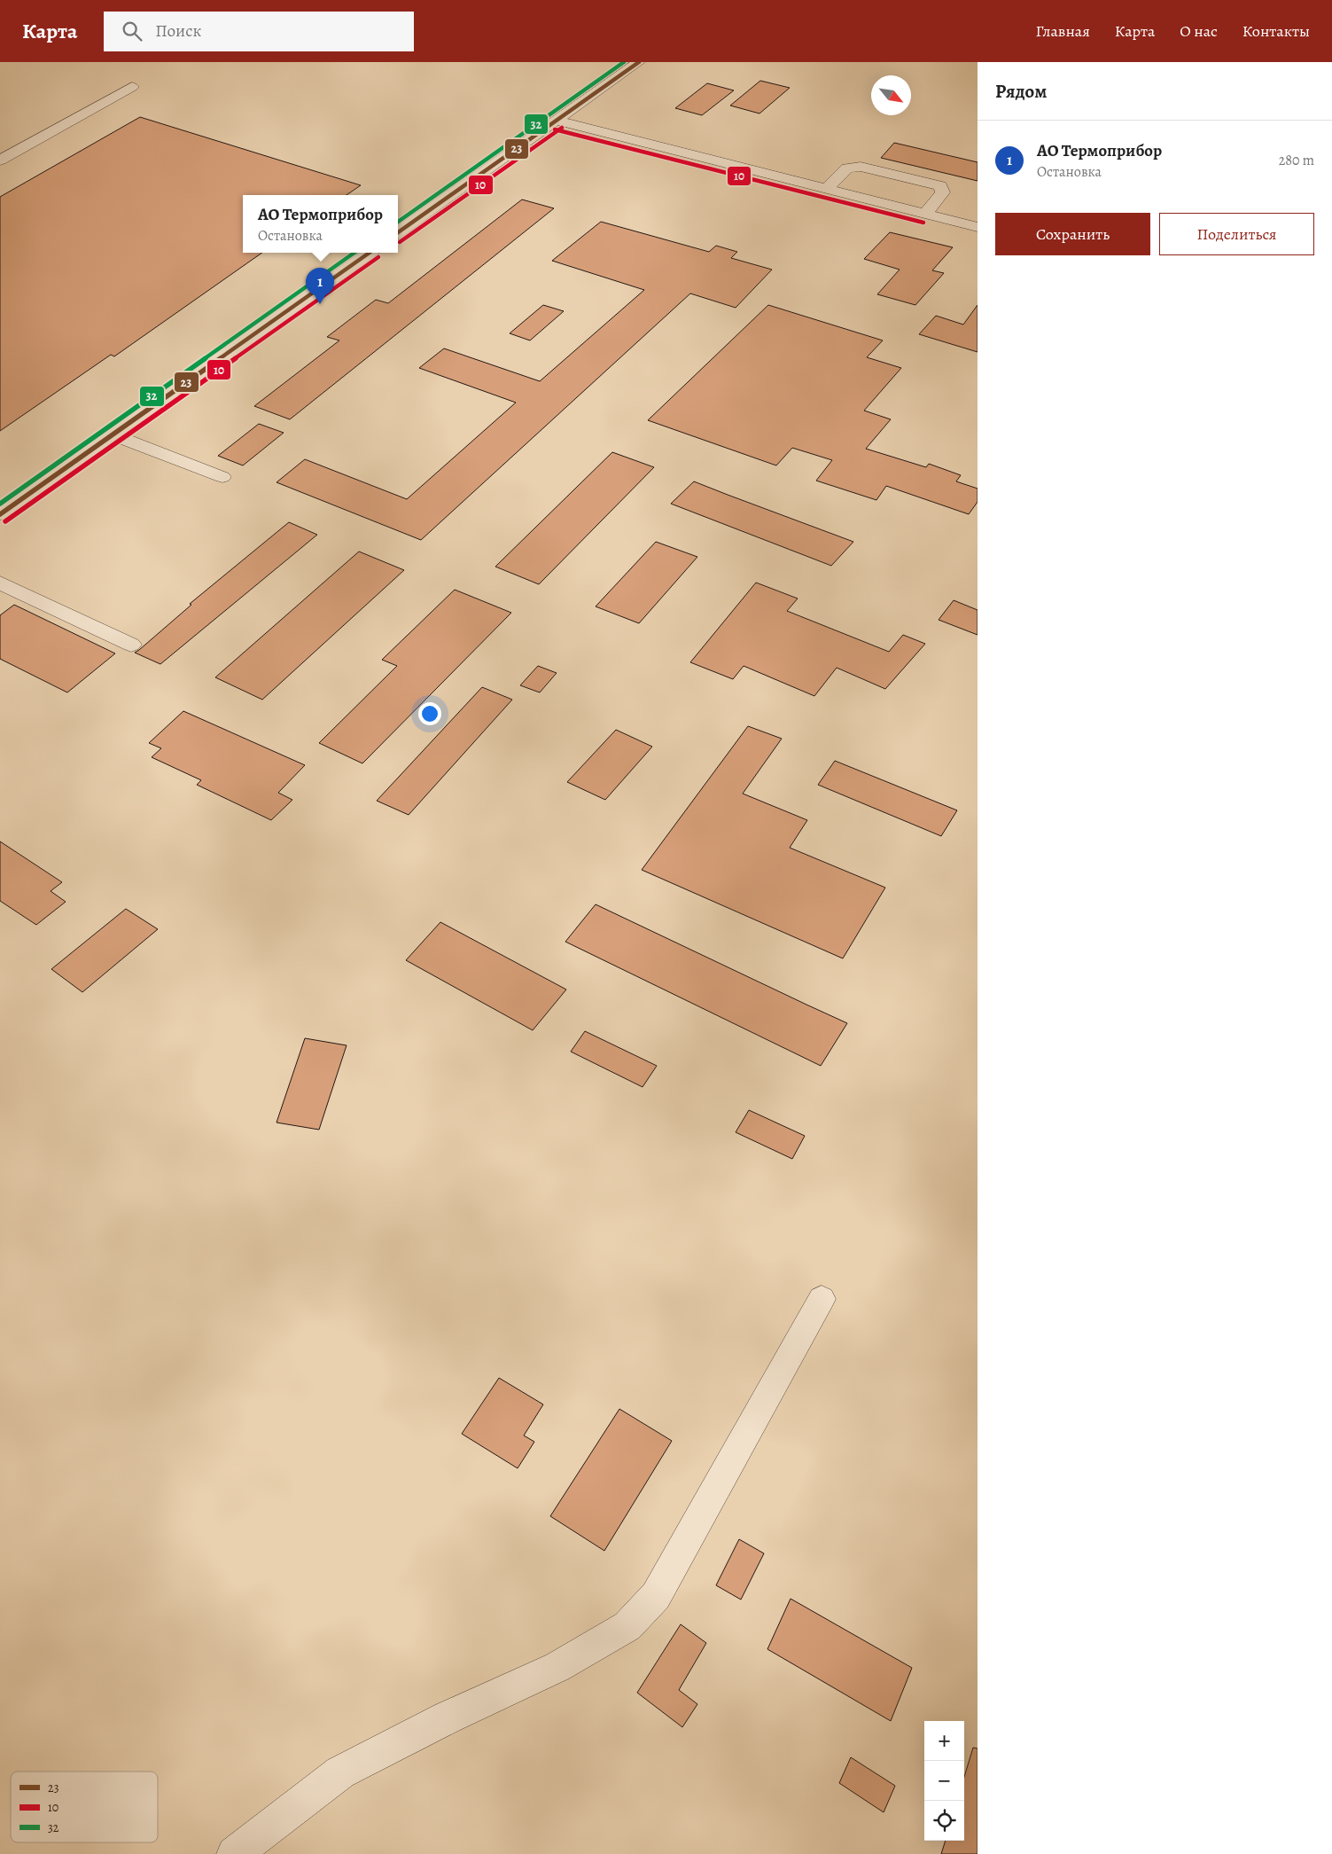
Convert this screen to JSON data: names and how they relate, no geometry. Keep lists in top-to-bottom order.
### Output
{
  "lines": ["transit line 23", "transit line 32", "transit line 10"],
  "legend": ["23", "10", "32"],
  "north": "bottom right",
  "page": {
    "header": "Карта",
    "search": "Поиск",
    "nav": [
      "Главная",
      "Карта",
      "О нас",
      "Контакты"
    ],
    "heading": "Рядом",
    "list": [
      {
        "mark": "1",
        "name": "АО Термоприбор",
        "note": "Остановка",
        "value": "280 m"
      }
    ],
    "popup": ["АО Термоприбор", "Остановка"],
    "buttons": ["Сохранить", "Поделиться"],
    "pins": "1",
    "map_buttons": ["+", "−"]
  }
}
